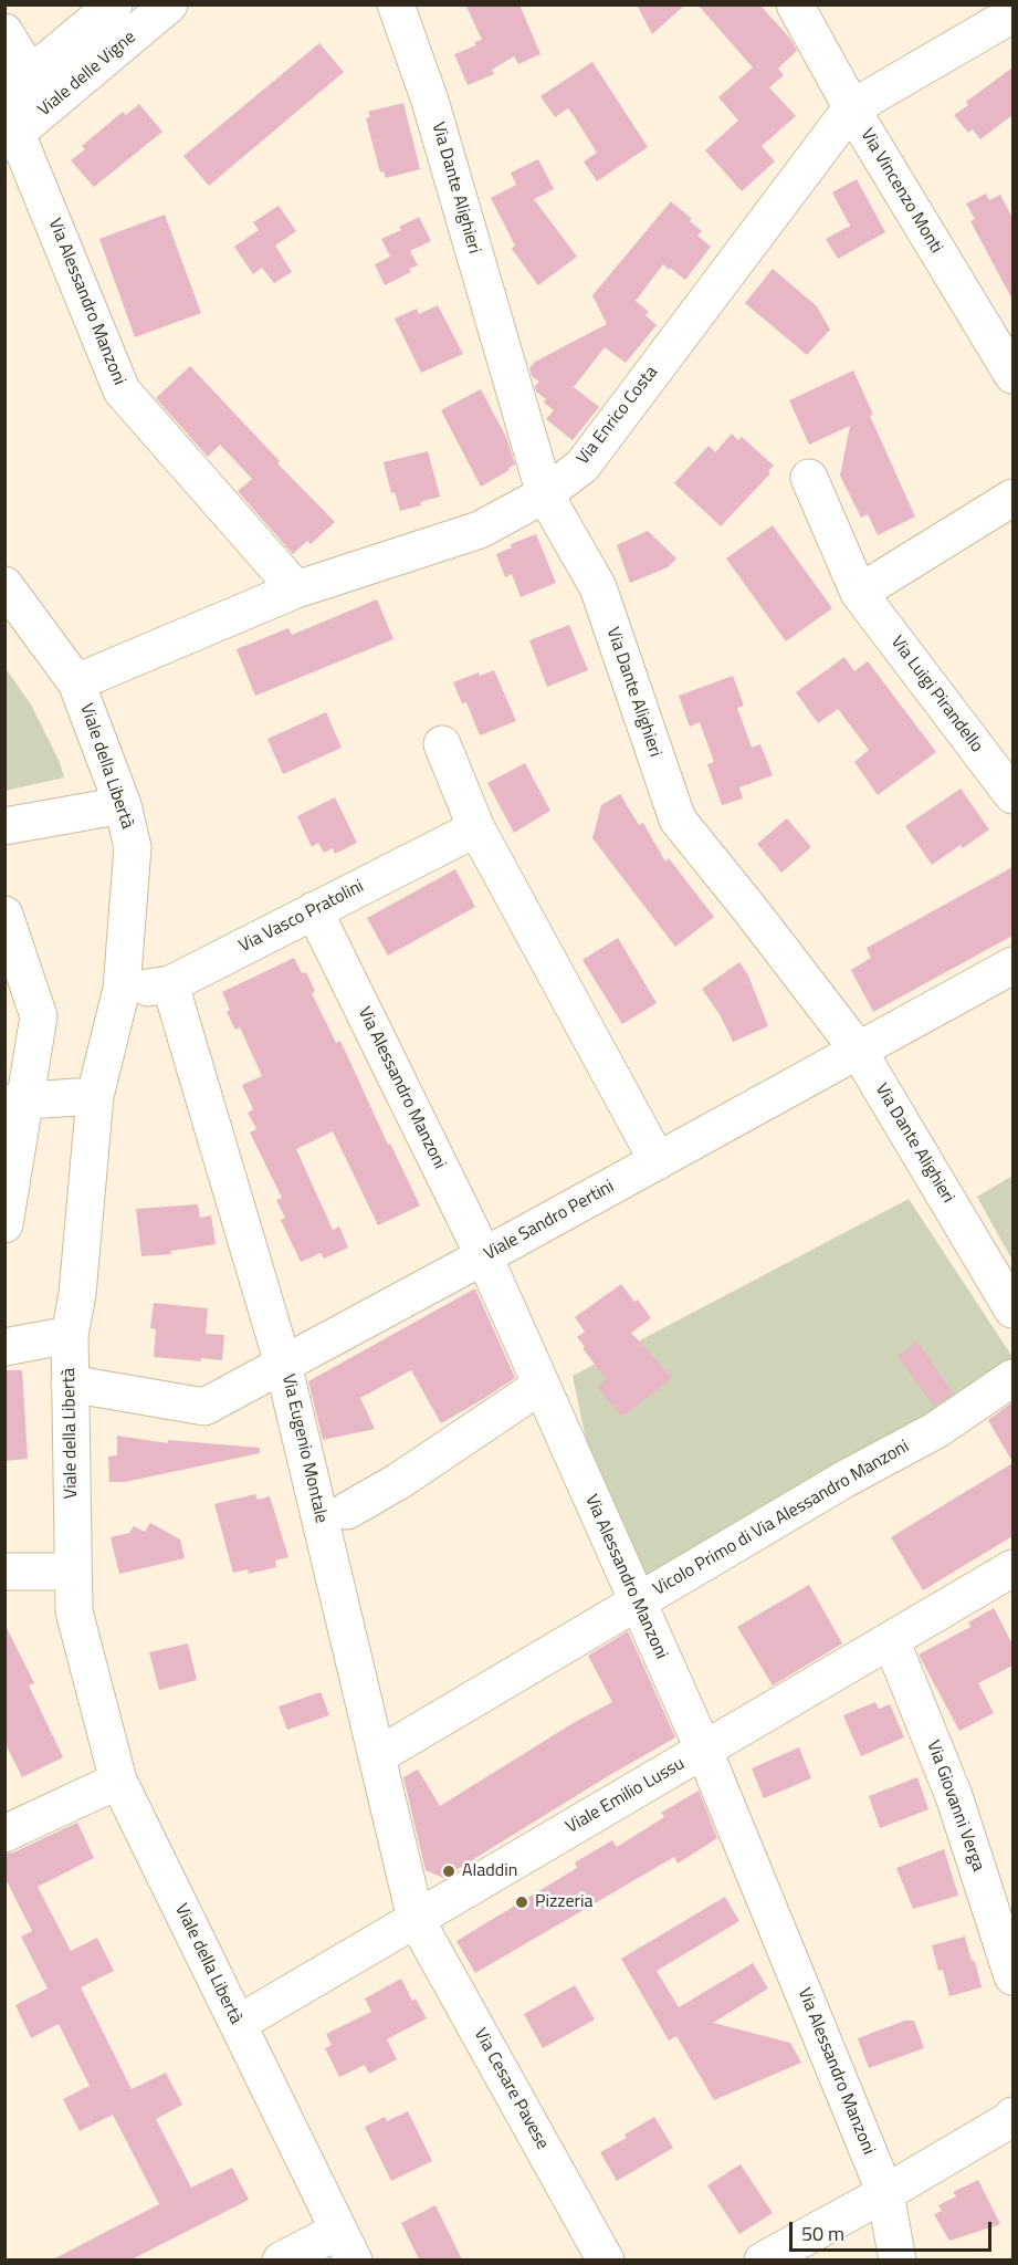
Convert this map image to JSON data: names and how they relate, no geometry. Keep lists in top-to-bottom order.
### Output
{
  "streets": {
    "street": [
      "Viale delle Vigne",
      "Via Dante Alighieri",
      "Via Vincenzo Monti",
      "Via Alessandro Manzoni",
      "Via Enrico Costa",
      "Via Luigi Pirandello",
      "Viale della Libertà",
      "Via Vasco Pratolini",
      "Viale Sandro Pertini",
      "Via Eugenio Montale",
      "Vicolo Primo di Via Alessandro Manzoni",
      "Viale Emilio Lussu",
      "Via Giovanni Verga",
      "Via Cesare Pavese"
    ]
  },
  "crossings": [
    ["Viale delle Vigne", "Via Alessandro Manzoni"],
    ["Via Dante Alighieri", "Via Enrico Costa"],
    ["Via Dante Alighieri", "Viale Sandro Pertini"],
    ["Via Vincenzo Monti", "Via Enrico Costa"],
    ["Via Alessandro Manzoni", "Via Enrico Costa"],
    ["Via Alessandro Manzoni", "Via Vasco Pratolini"],
    ["Via Alessandro Manzoni", "Viale Sandro Pertini"],
    ["Via Alessandro Manzoni", "Vicolo Primo di Via Alessandro Manzoni"],
    ["Via Alessandro Manzoni", "Viale Emilio Lussu"],
    ["Via Enrico Costa", "Viale della Libertà"],
    ["Viale della Libertà", "Via Vasco Pratolini"],
    ["Viale della Libertà", "Viale Sandro Pertini"],
    ["Viale della Libertà", "Viale Emilio Lussu"],
    ["Via Vasco Pratolini", "Via Eugenio Montale"],
    ["Viale Sandro Pertini", "Via Eugenio Montale"],
    ["Via Eugenio Montale", "Vicolo Primo di Via Alessandro Manzoni"],
    ["Via Eugenio Montale", "Viale Emilio Lussu"],
    ["Via Eugenio Montale", "Via Cesare Pavese"],
    ["Viale Emilio Lussu", "Via Giovanni Verga"],
    ["Viale Emilio Lussu", "Via Cesare Pavese"]
  ],
  "places": ["Aladdin", "Pizzeria"],
  "scale_bar": "50 m"
}
